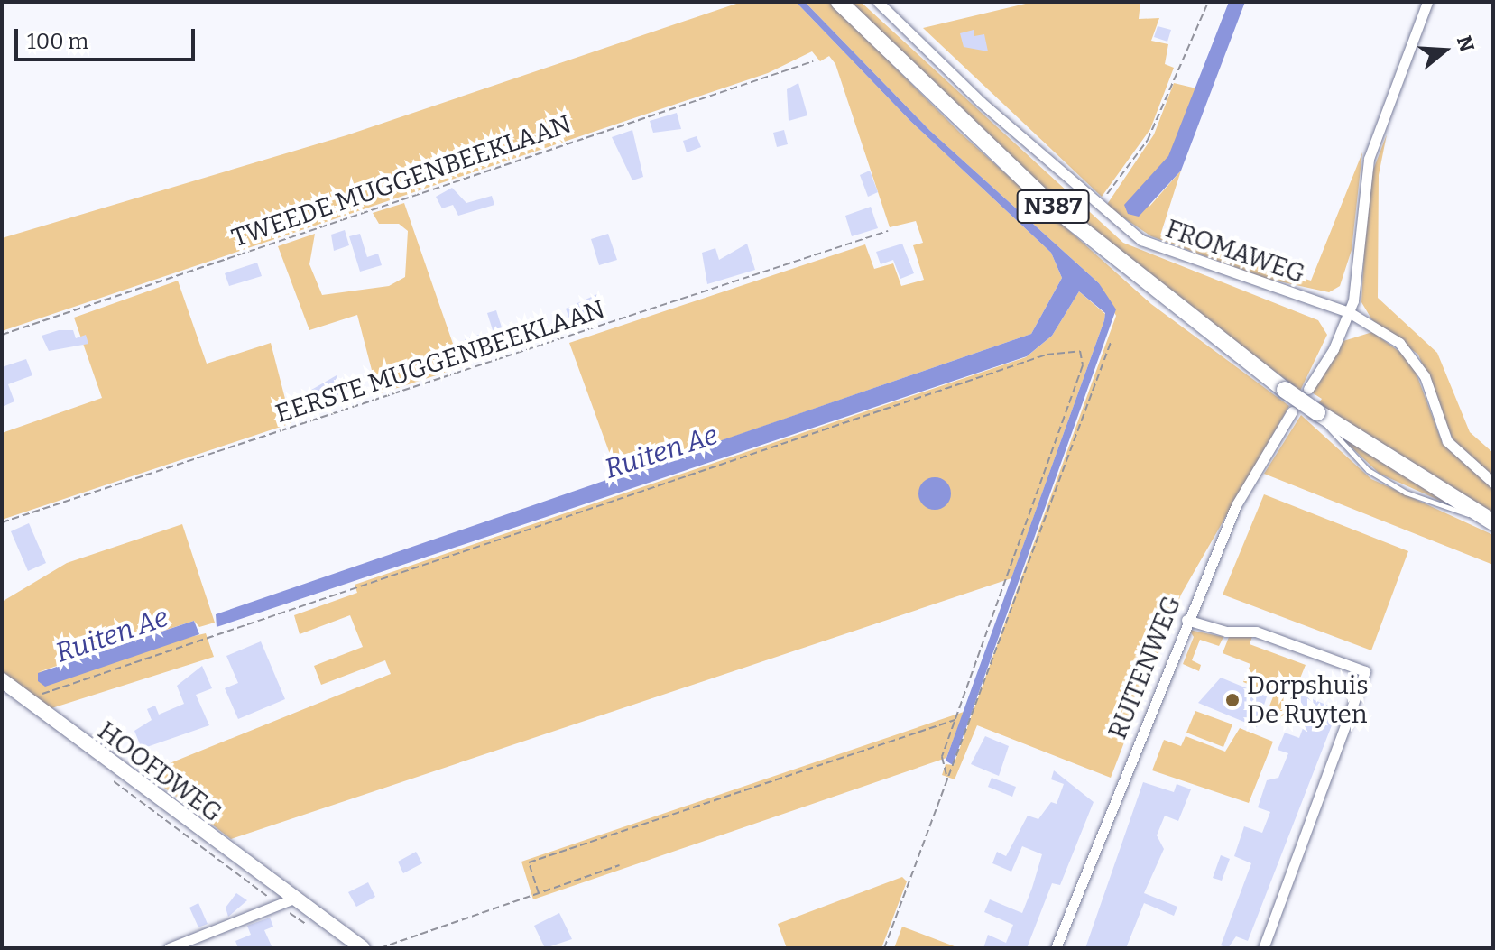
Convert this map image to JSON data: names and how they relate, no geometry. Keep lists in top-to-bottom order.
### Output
{
  "streets": {
    "highway": ["N387"],
    "main road": ["HOOFDWEG"],
    "street": ["FROMAWEG", "RUITENWEG"],
    "path": ["TWEEDE MUGGENBEEKLAAN", "EERSTE MUGGENBEEKLAAN"]
  },
  "water": ["Ruiten Ae"],
  "places": ["Dorpshuis De Ruyten"],
  "scale_bar": "100 m",
  "north": "right"
}
